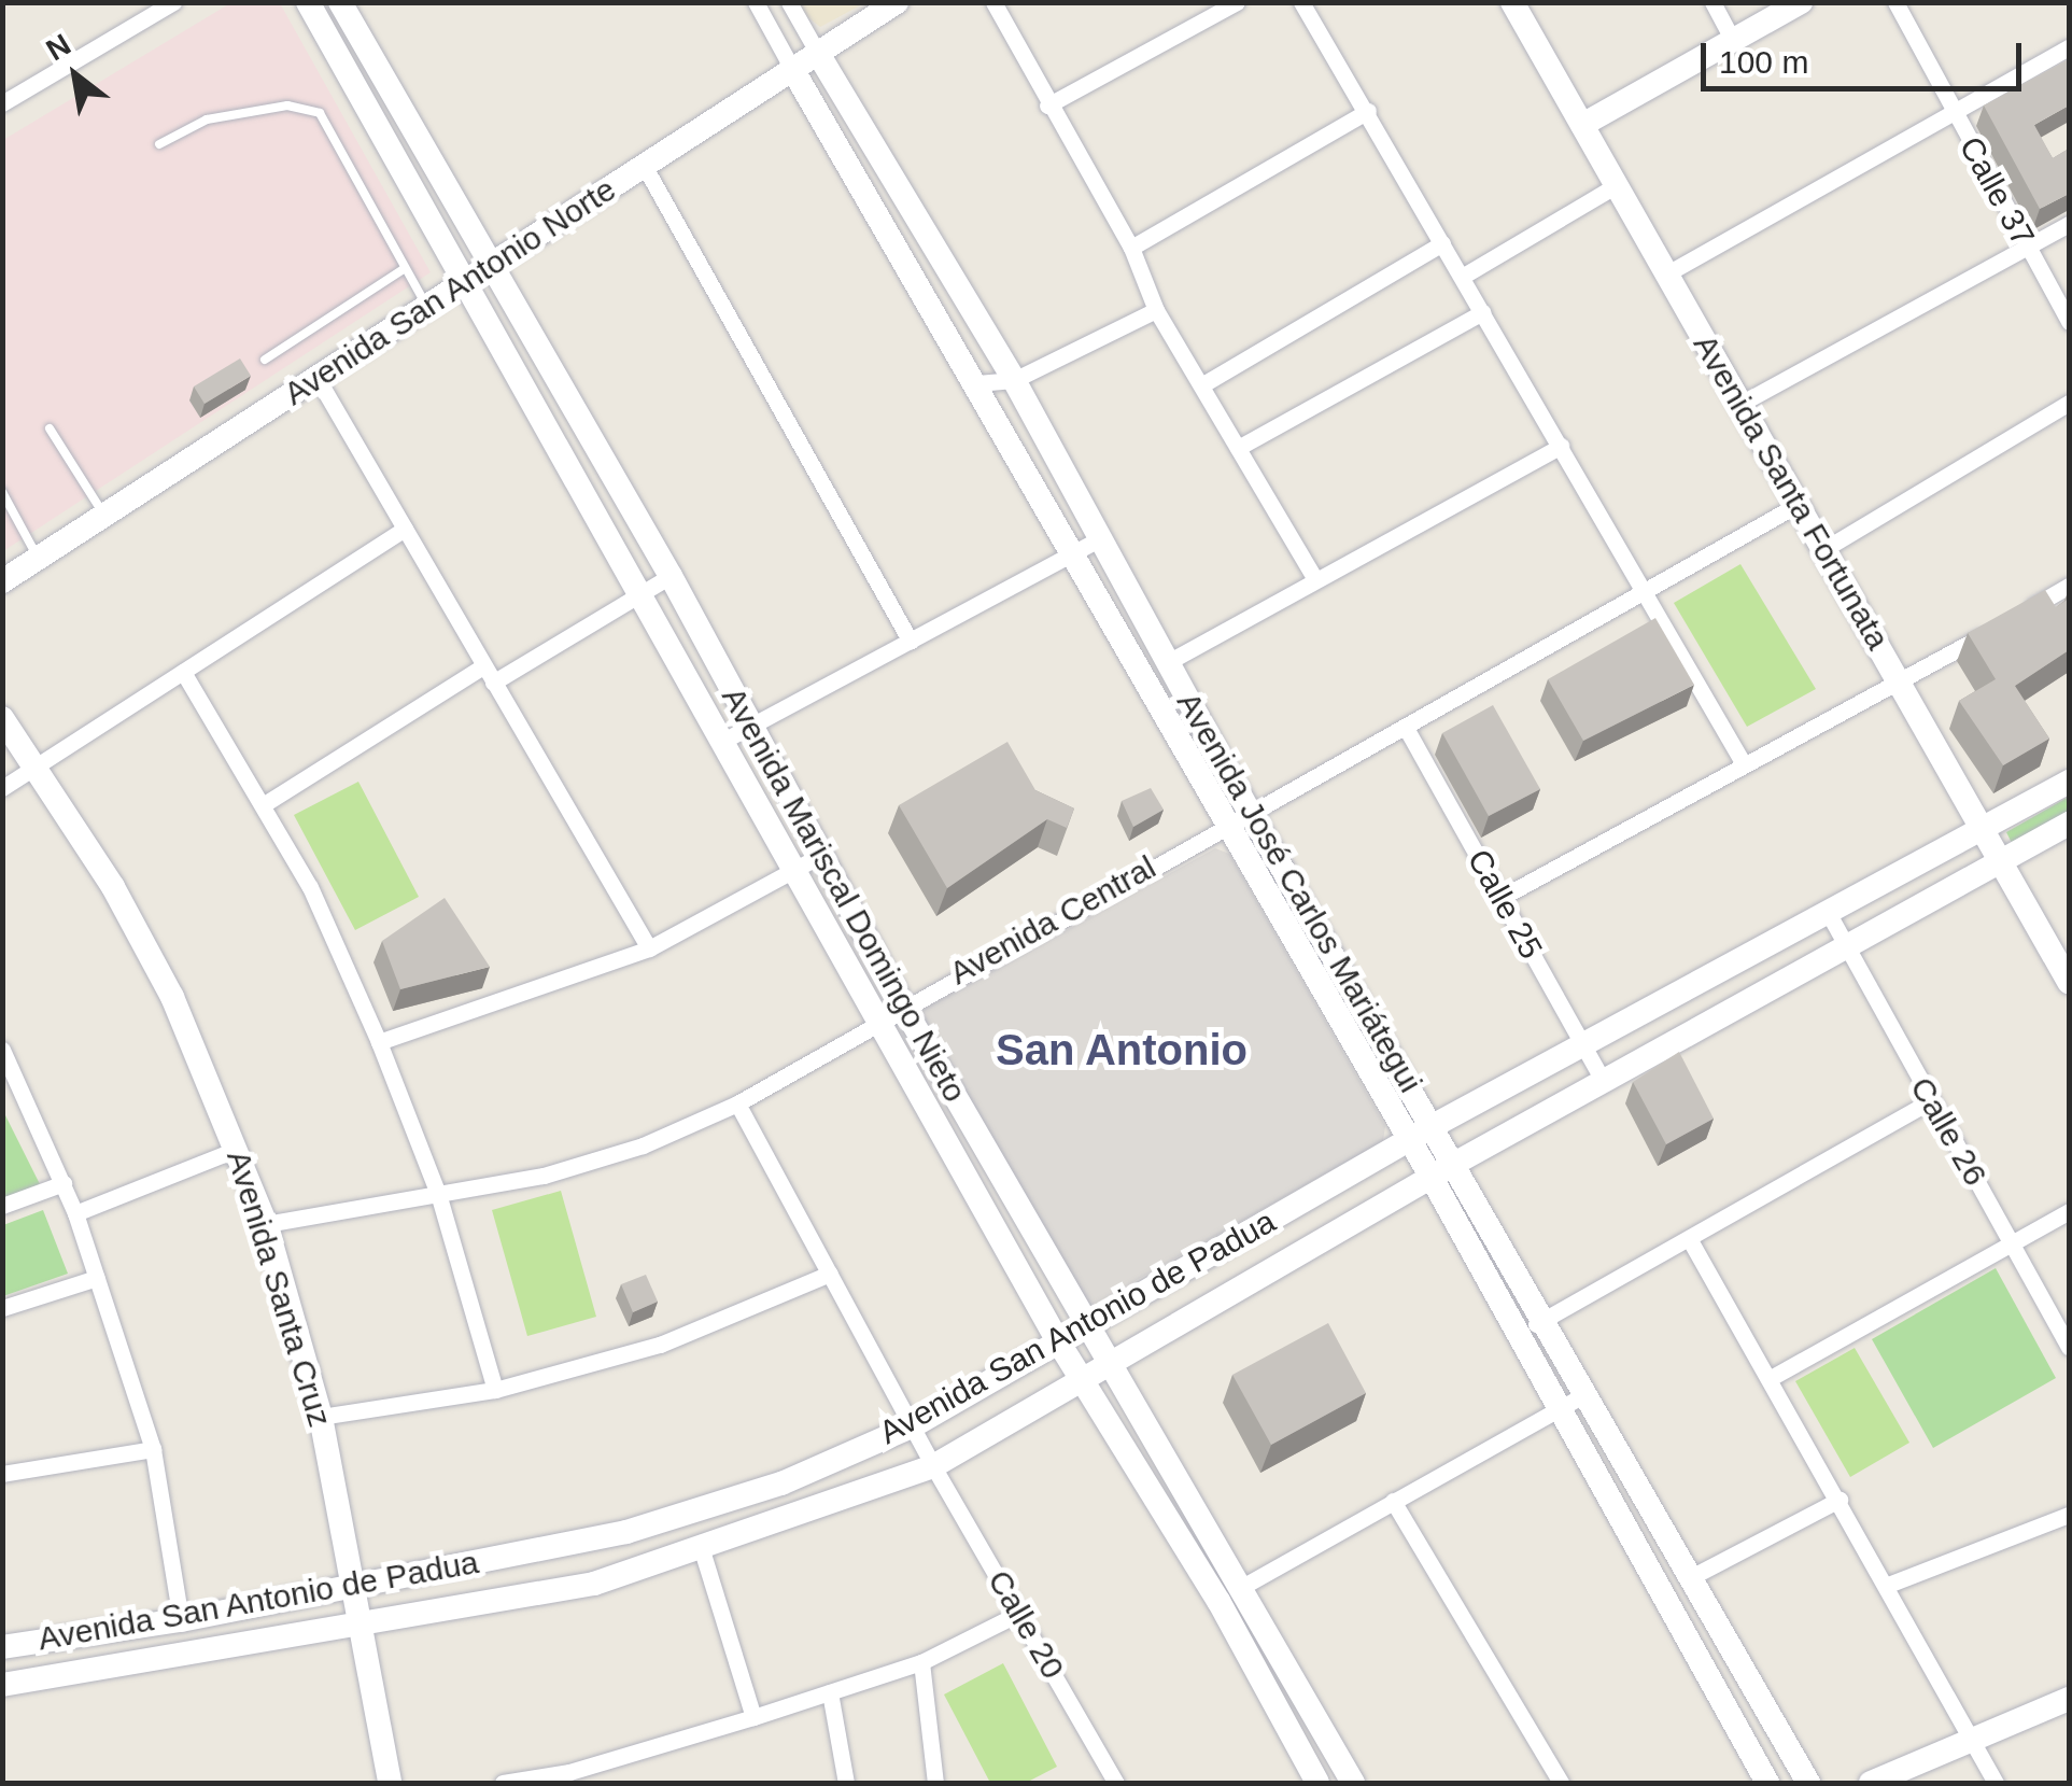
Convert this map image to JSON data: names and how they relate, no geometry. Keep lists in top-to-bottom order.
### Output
{
  "streets": {
    "street": [
      "Calle 37",
      "Avenida San Antonio Norte",
      "Avenida Santa Fortunata",
      "Avenida José Carlos Mariátegui",
      "Avenida Mariscal Domingo Nieto",
      "Calle 25",
      "Avenida Central",
      "Calle 26",
      "Avenida Santa Cruz",
      "Avenida San Antonio de Padua",
      "Calle 20"
    ]
  },
  "crossings": [
    ["Avenida San Antonio Norte", "Avenida José Carlos Mariátegui"],
    ["Avenida San Antonio Norte", "Avenida Mariscal Domingo Nieto"],
    ["Avenida Santa Fortunata", "Avenida Central"],
    ["Avenida Santa Fortunata", "Avenida San Antonio de Padua"],
    ["Avenida José Carlos Mariátegui", "Avenida Central"],
    ["Avenida José Carlos Mariátegui", "Avenida San Antonio de Padua"],
    ["Avenida Mariscal Domingo Nieto", "Avenida Central"],
    ["Avenida Mariscal Domingo Nieto", "Avenida San Antonio de Padua"],
    ["Calle 25", "Avenida Central"],
    ["Calle 25", "Avenida San Antonio de Padua"],
    ["Avenida Central", "Avenida Santa Cruz"],
    ["Avenida Central", "Calle 20"],
    ["Calle 26", "Avenida San Antonio de Padua"],
    ["Avenida Santa Cruz", "Avenida San Antonio de Padua"],
    ["Avenida San Antonio de Padua", "Calle 20"]
  ],
  "districts": ["San Antonio"],
  "scale_bar": "100 m",
  "north": "top left"
}
